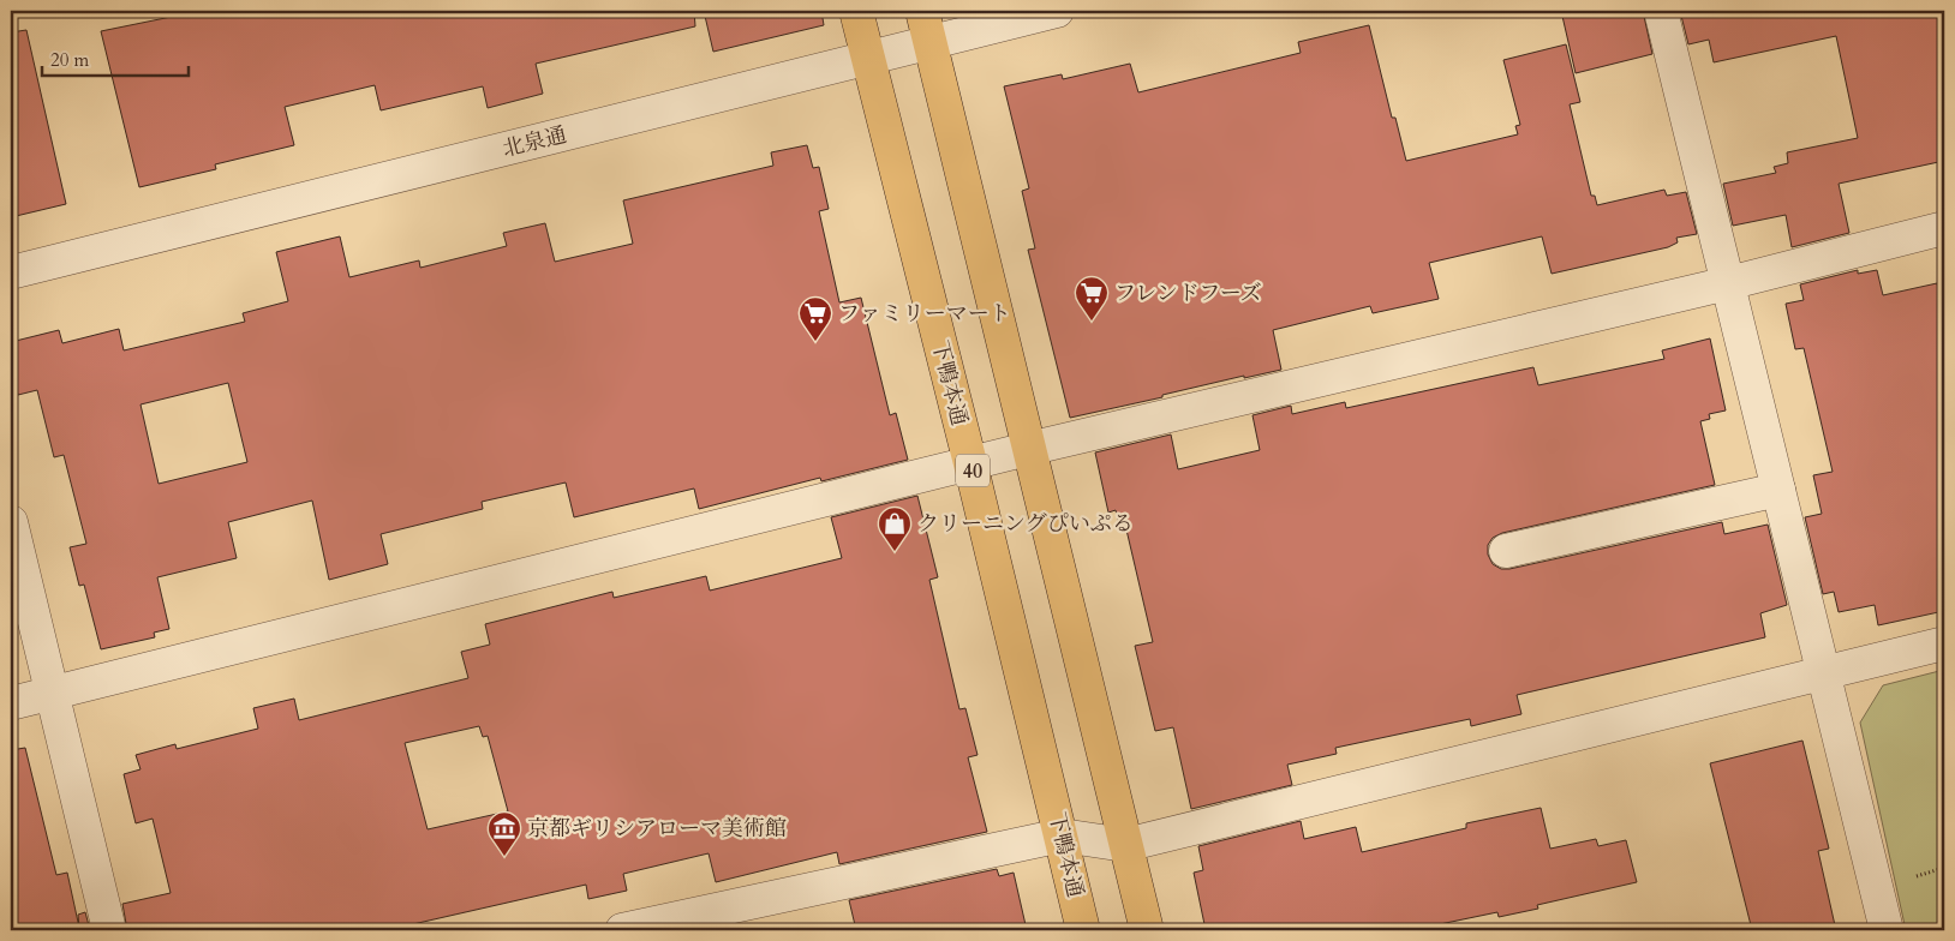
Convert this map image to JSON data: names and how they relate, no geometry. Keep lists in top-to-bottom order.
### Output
{
  "streets": {
    "main road": ["下鴨本通", "40"],
    "street": ["北泉通"]
  },
  "crossings": [
    ["北泉通", "下鴨本通"]
  ],
  "places": {
    "supermarket": ["フレンドフーズ", "ファミリーマート"],
    "shop": ["クリーニングぴいぷる"],
    "museum": ["京都ギリシアローマ美術館"]
  },
  "scale_bar": "20 m"
}
